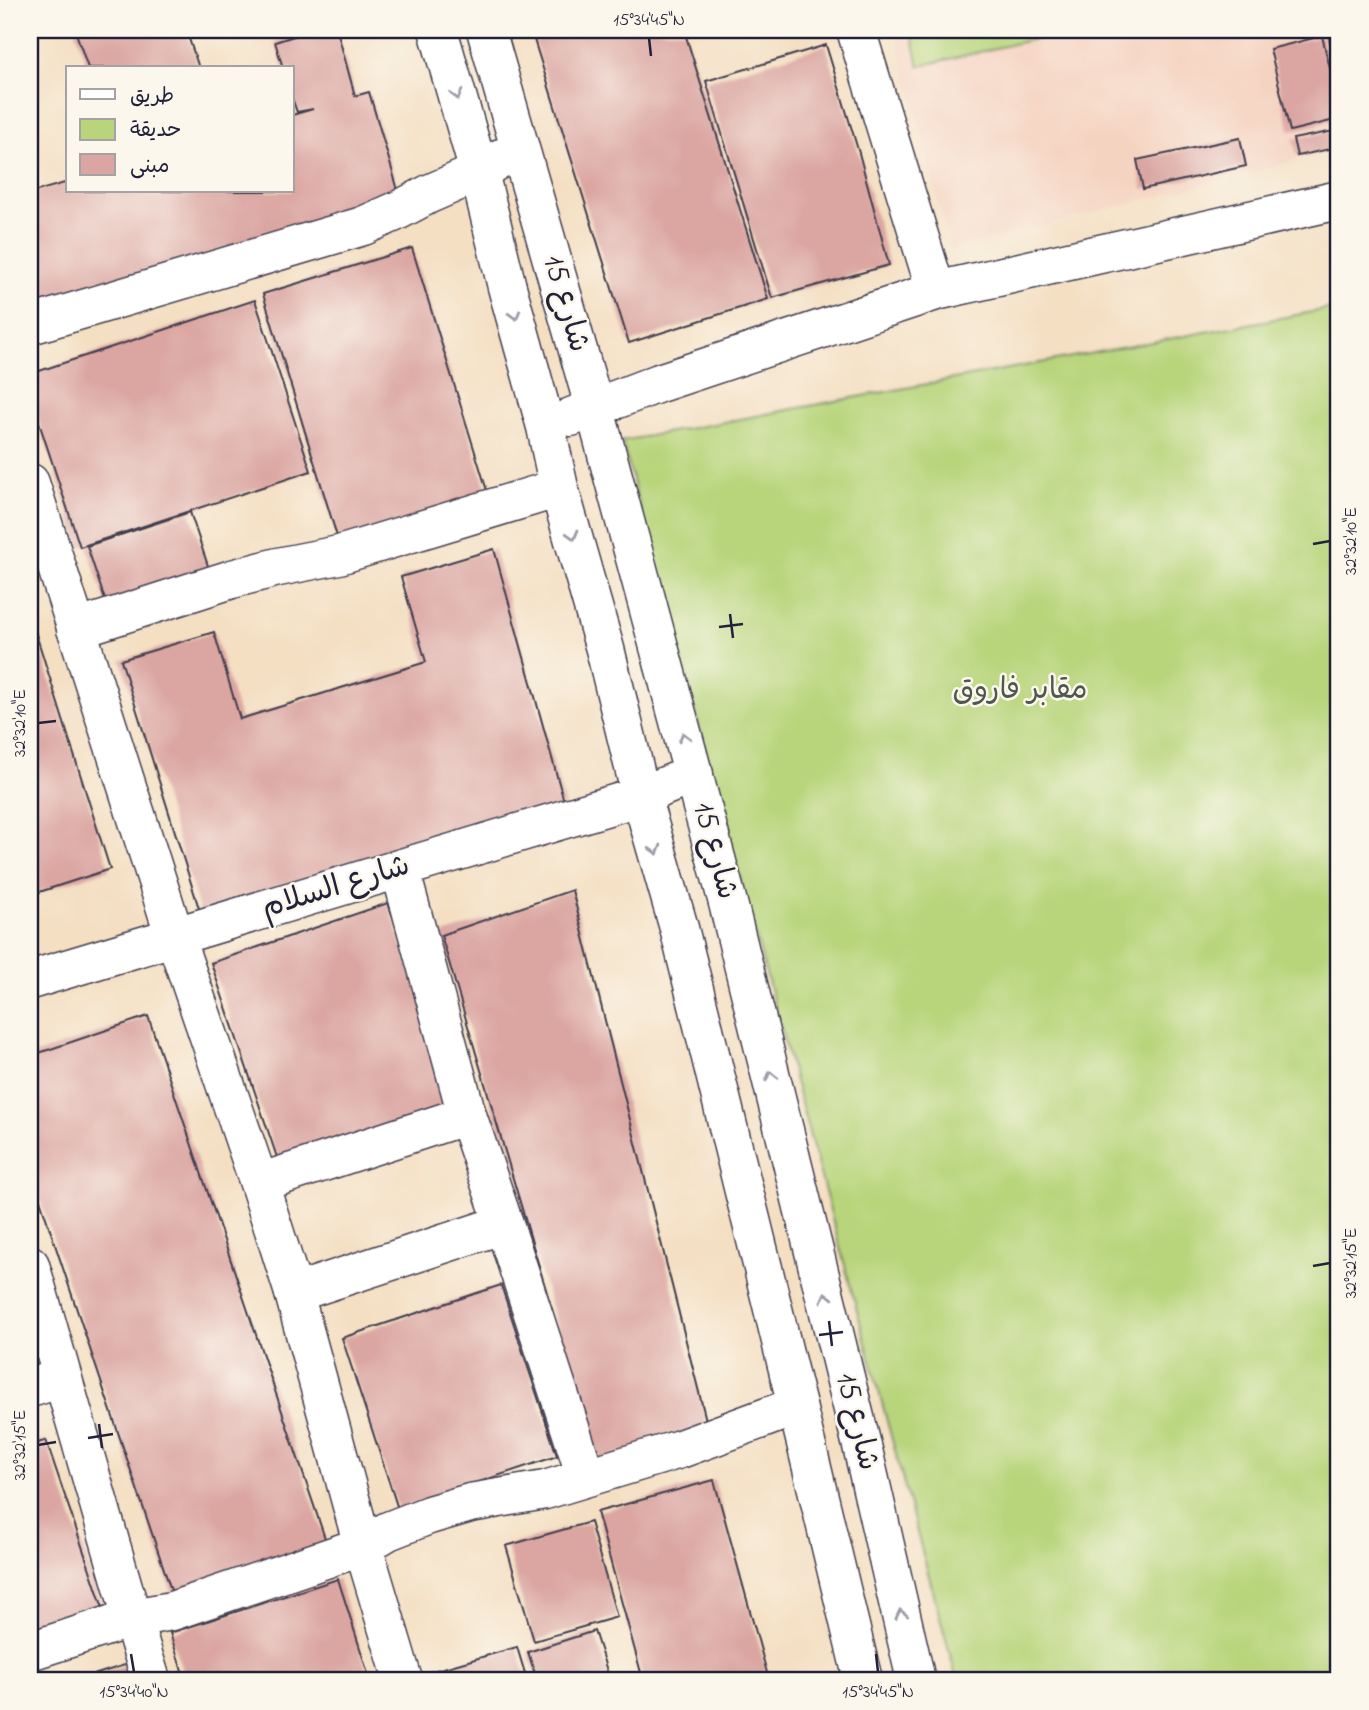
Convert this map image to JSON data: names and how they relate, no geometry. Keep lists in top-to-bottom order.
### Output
{
  "streets": {
    "street": ["شارع 15", "شارع السلام"]
  },
  "crossings": [
    ["شارع 15", "شارع السلام"]
  ],
  "parks": ["مقابر فاروق"],
  "legend": ["طريق", "حديقة", "مبنى"],
  "coordinates": [
    "15°34'45\"N",
    "32°32'10\"E",
    "32°32'15\"E",
    "15°34'40\"N"
  ]
}
